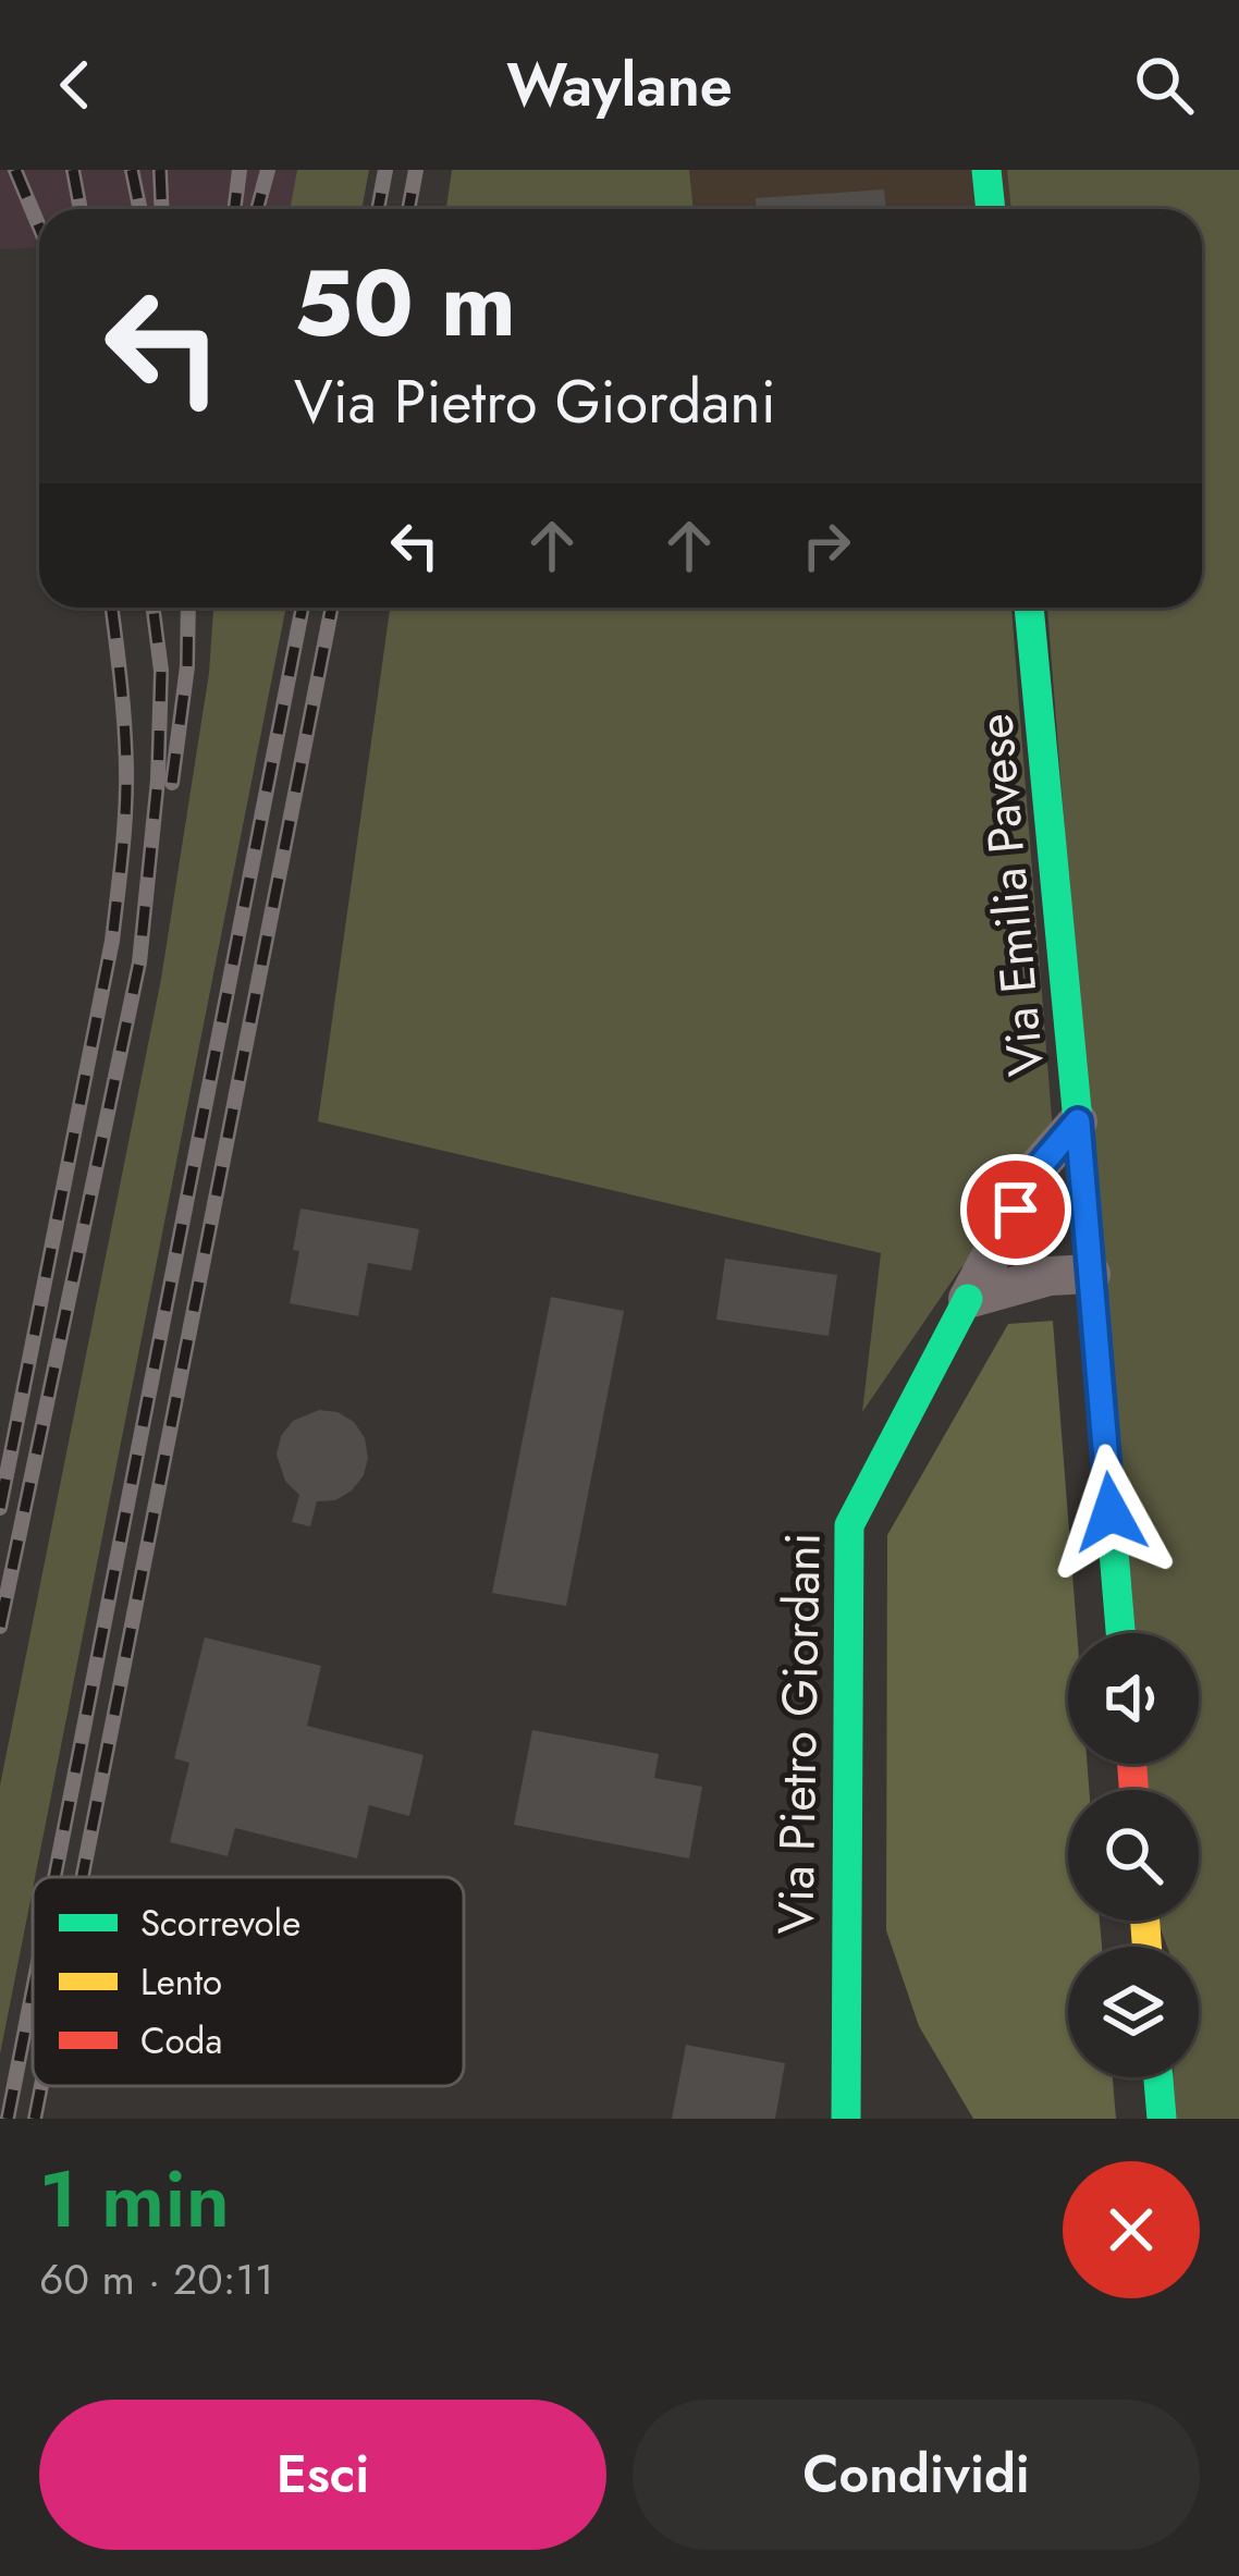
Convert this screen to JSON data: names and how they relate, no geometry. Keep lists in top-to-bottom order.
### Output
{
  "streets": {
    "main road": ["Via Emilia Pavese", "Via Pietro Giordani"]
  },
  "crossings": [
    ["Via Emilia Pavese", "Via Pietro Giordani"]
  ],
  "legend": ["Scorrevole", "Lento", "Coda"],
  "page": {
    "header": "Waylane",
    "turn": ["50 m", "Via Pietro Giordani"],
    "heading": ["1 min", "60 m · 20:11"],
    "buttons": ["Esci", "Condividi"]
  }
}
